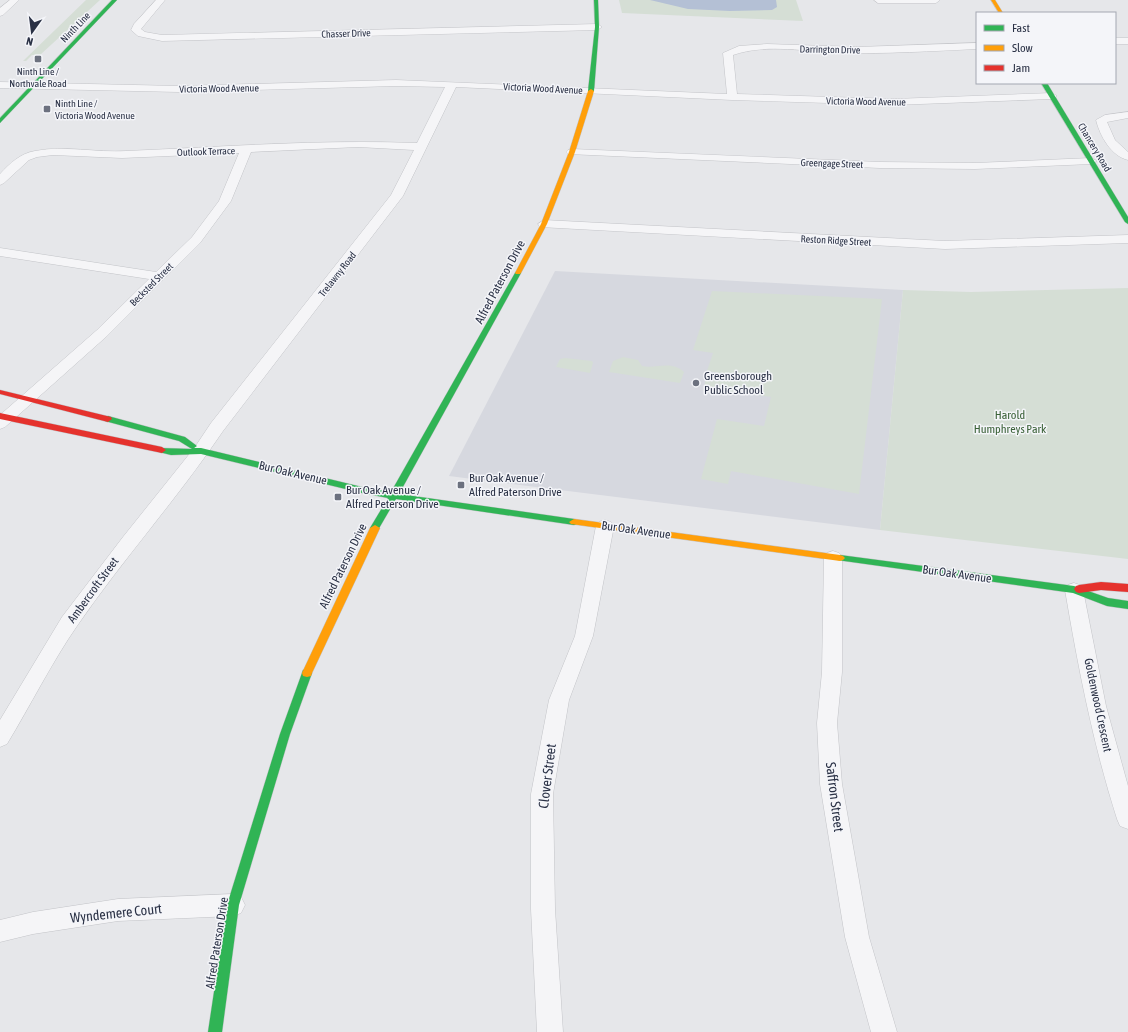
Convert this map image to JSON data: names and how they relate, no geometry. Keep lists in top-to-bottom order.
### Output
{
  "streets": {
    "street": [
      "Ninth Line",
      "Chasser Drive",
      "Darrington Drive",
      "Victoria Wood Avenue",
      "Chancery Road",
      "Outlook Terrace",
      "Greengage Street",
      "Reston Ridge Street",
      "Trelawny Road",
      "Alfred Paterson Drive",
      "Becksted Street",
      "Bur Oak Avenue",
      "Ambercroft Street",
      "Goldenwood Crescent",
      "Clover Street",
      "Saffron Street",
      "Wyndemere Court"
    ]
  },
  "crossings": [
    ["Ninth Line", "Victoria Wood Avenue"],
    ["Chasser Drive", "Alfred Paterson Drive"],
    ["Darrington Drive", "Victoria Wood Avenue"],
    ["Victoria Wood Avenue", "Chancery Road"],
    ["Victoria Wood Avenue", "Trelawny Road"],
    ["Victoria Wood Avenue", "Alfred Paterson Drive"],
    ["Chancery Road", "Greengage Street"],
    ["Outlook Terrace", "Trelawny Road"],
    ["Outlook Terrace", "Becksted Street"],
    ["Greengage Street", "Alfred Paterson Drive"],
    ["Reston Ridge Street", "Alfred Paterson Drive"],
    ["Trelawny Road", "Bur Oak Avenue"],
    ["Trelawny Road", "Ambercroft Street"],
    ["Alfred Paterson Drive", "Bur Oak Avenue"],
    ["Alfred Paterson Drive", "Wyndemere Court"],
    ["Becksted Street", "Bur Oak Avenue"],
    ["Bur Oak Avenue", "Ambercroft Street"],
    ["Bur Oak Avenue", "Goldenwood Crescent"],
    ["Bur Oak Avenue", "Clover Street"],
    ["Bur Oak Avenue", "Saffron Street"]
  ],
  "parks": ["Harold Humphreys Park"],
  "places": {
    "transit": [
      "Ninth Line / Northvale Road",
      "Ninth Line / Victoria Wood Avenue",
      "Bur Oak Avenue / Alfred Paterson Drive",
      "Bur Oak Avenue / Alfred Peterson Drive"
    ],
    "other": ["Greensborough Public School"]
  },
  "legend": ["Fast", "Slow", "Jam"],
  "north": "bottom"
}
